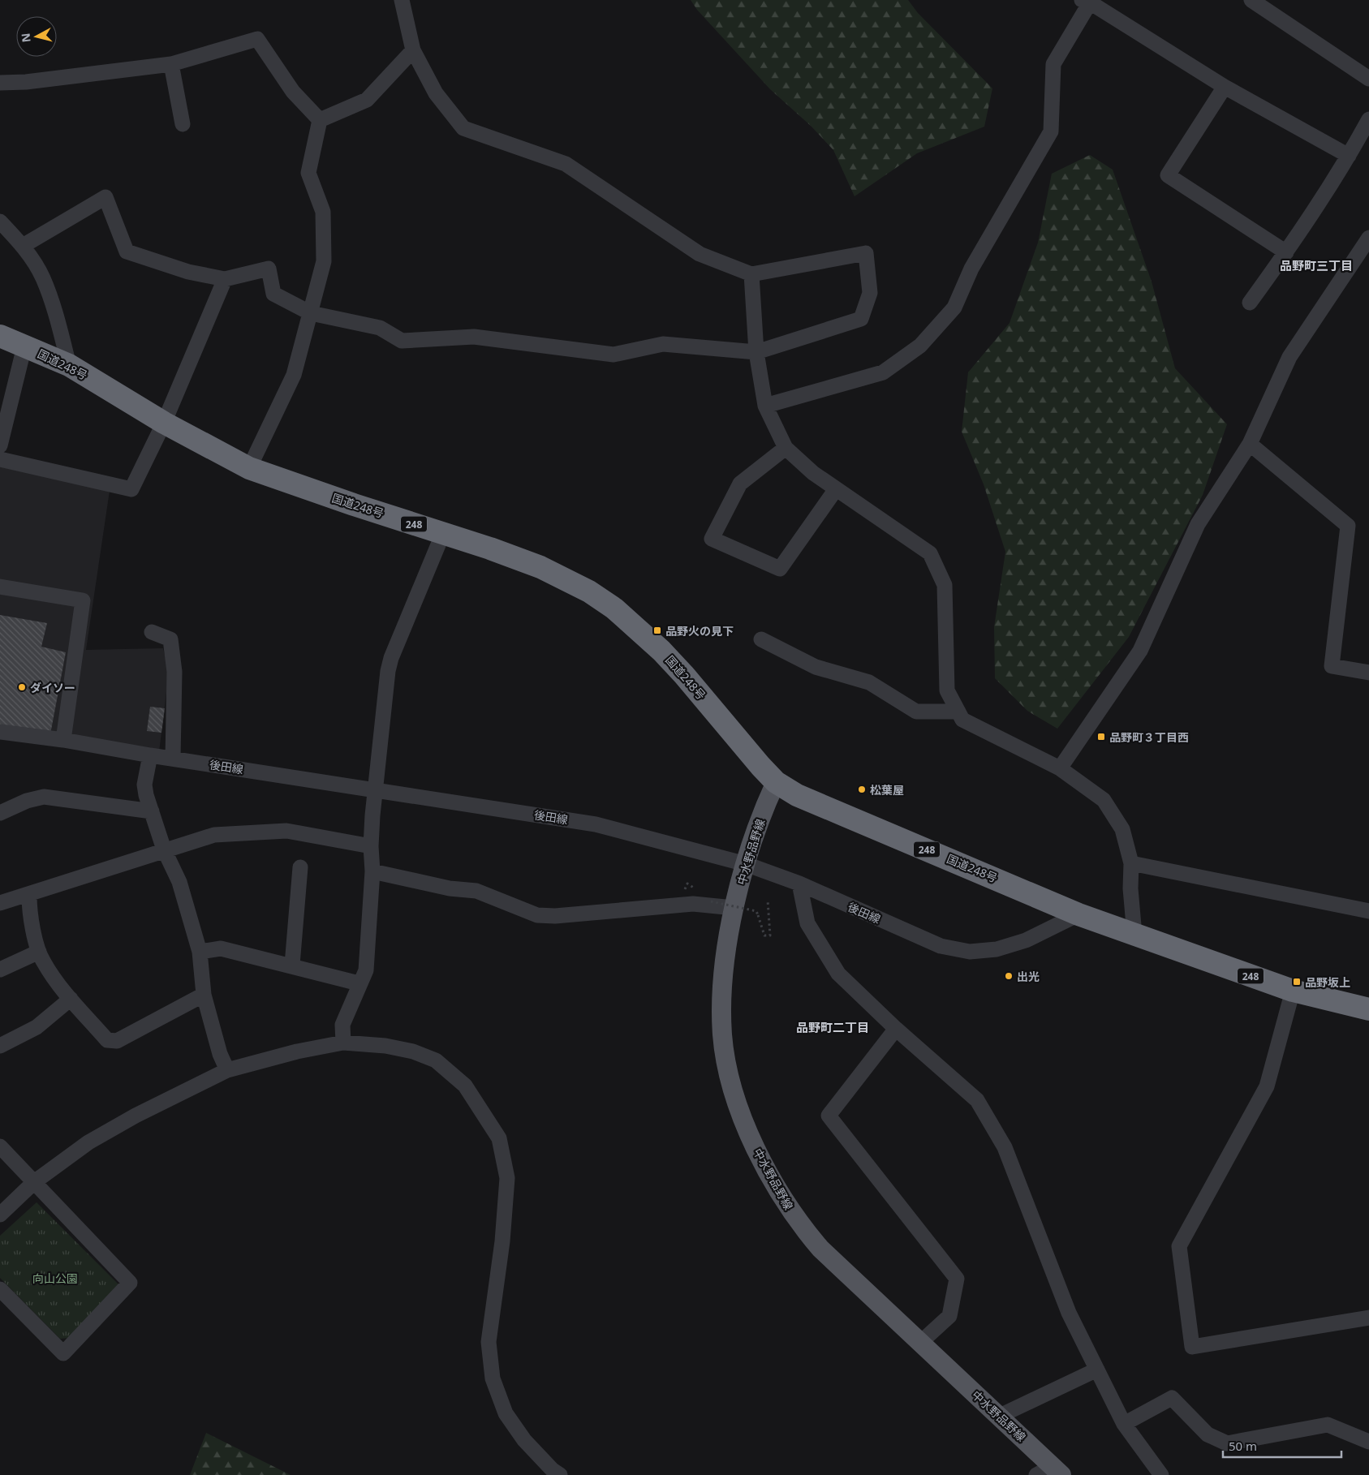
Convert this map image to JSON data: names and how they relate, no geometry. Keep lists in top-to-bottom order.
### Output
{
  "streets": {
    "highway": ["国道248号", "248"],
    "main road": ["中水野品野線"],
    "street": ["後田線"]
  },
  "crossings": [
    ["国道248号", "後田線"],
    ["国道248号", "中水野品野線"],
    ["後田線", "中水野品野線"]
  ],
  "districts": ["品野町三丁目", "品野町二丁目"],
  "parks": ["向山公園"],
  "places": {
    "transit": ["品野火の見下", "品野町３丁目西", "品野坂上"],
    "other": ["ダイソー", "松葉屋", "出光"]
  },
  "scale_bar": "50 m",
  "north": "left"
}
